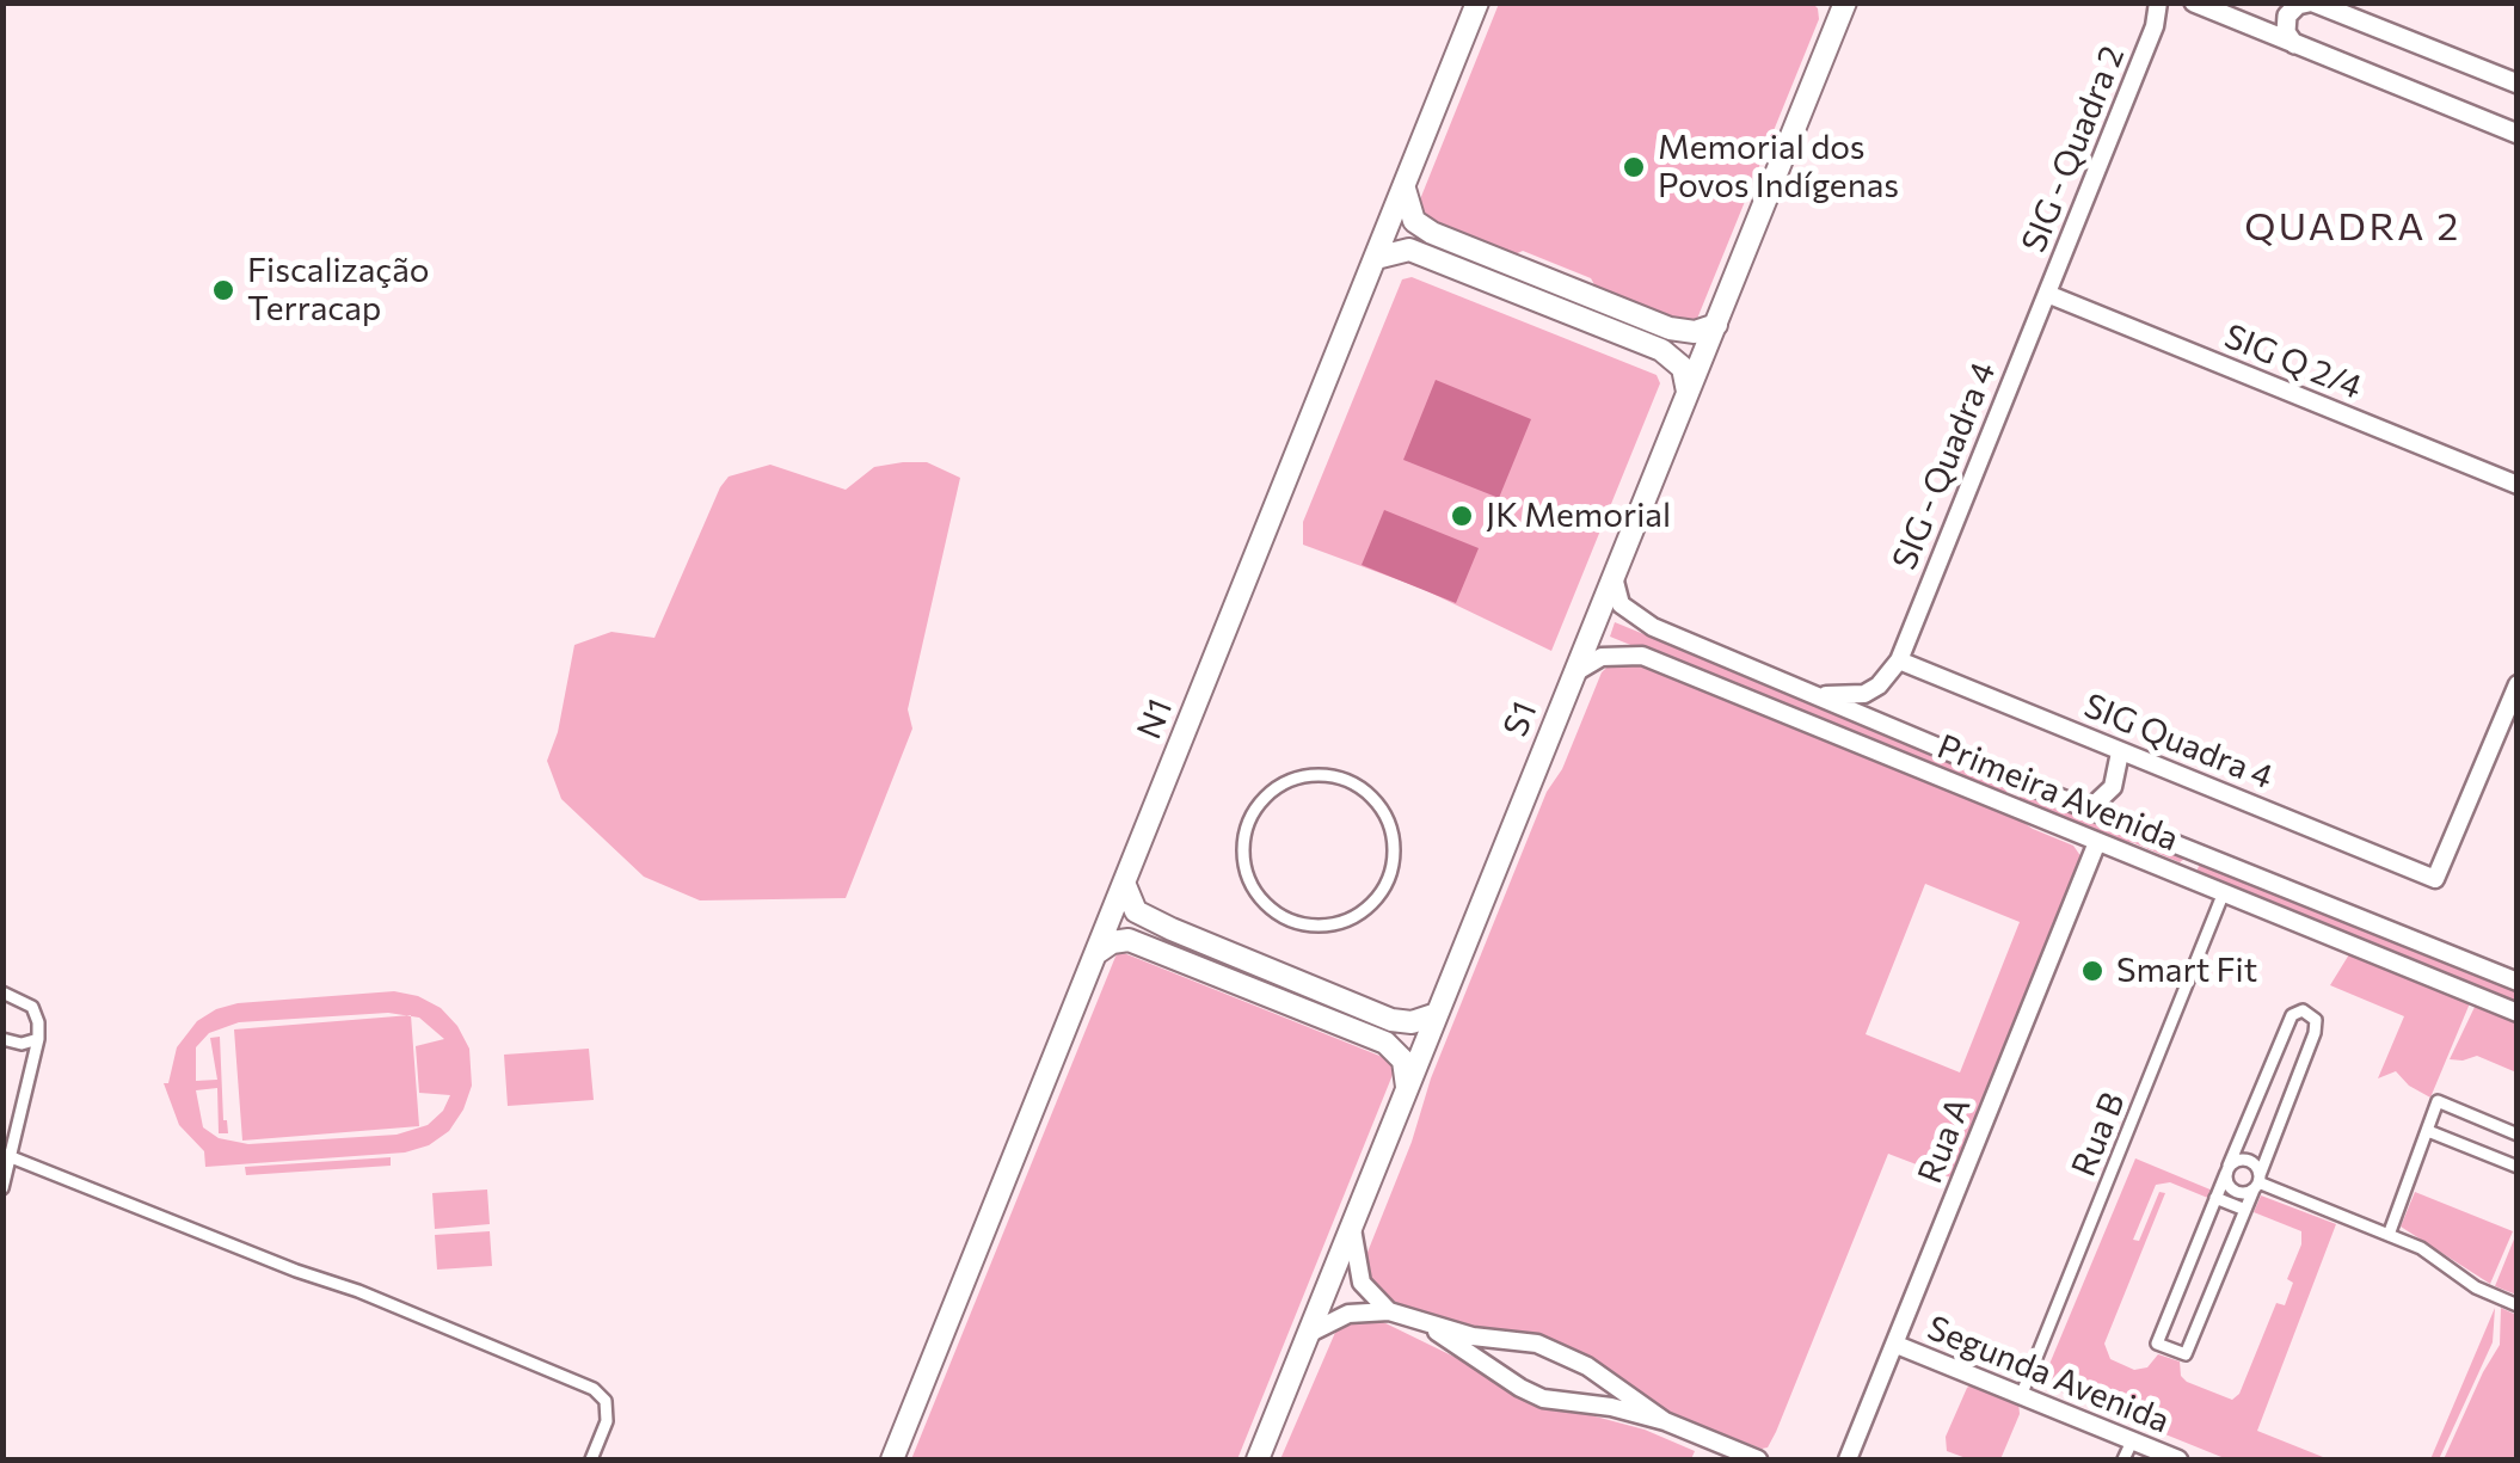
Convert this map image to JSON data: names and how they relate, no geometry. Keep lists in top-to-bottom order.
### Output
{
  "streets": {
    "highway": ["N1", "S1"],
    "street": [
      "SIG - Quadra 2",
      "SIG Q 2/4",
      "SIG - Quadra 4",
      "SIG Quadra 4",
      "Primeira Avenida",
      "Rua B",
      "Rua A",
      "Segunda Avenida"
    ]
  },
  "crossings": [
    ["SIG - Quadra 2", "SIG Q 2/4"],
    ["SIG - Quadra 2", "SIG - Quadra 4"],
    ["SIG Q 2/4", "SIG - Quadra 4"],
    ["SIG - Quadra 4", "SIG Quadra 4"],
    ["S1", "Primeira Avenida"],
    ["Primeira Avenida", "Rua B"],
    ["Primeira Avenida", "Rua A"],
    ["Rua B", "Segunda Avenida"],
    ["Rua A", "Segunda Avenida"]
  ],
  "districts": ["QUADRA 2"],
  "places": [
    "Memorial dos Povos Indígenas",
    "Fiscalização Terracap",
    "JK Memorial",
    "Smart Fit"
  ]
}
